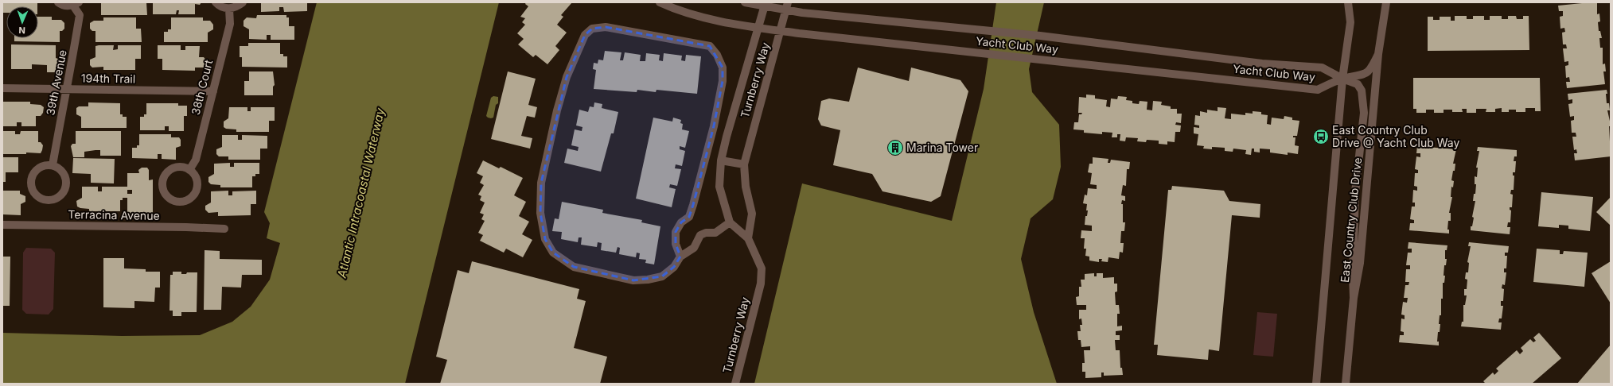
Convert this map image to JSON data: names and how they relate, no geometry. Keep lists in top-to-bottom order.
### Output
{
  "streets": {
    "street": [
      "Yacht Club Way",
      "194th Trail",
      "Turnberry Way",
      "39th Avenue",
      "38th Court",
      "Terracina Avenue",
      "East Country Club Drive"
    ]
  },
  "crossings": [
    ["Yacht Club Way", "Turnberry Way"],
    ["Yacht Club Way", "East Country Club Drive"],
    ["194th Trail", "39th Avenue"],
    ["194th Trail", "38th Court"]
  ],
  "water": ["Atlantic Intracoastal Waterway"],
  "places": {
    "bus stop": ["East Country Club Drive @ Yacht Club Way"],
    "building": ["Marina Tower"]
  },
  "north": "bottom"
}
